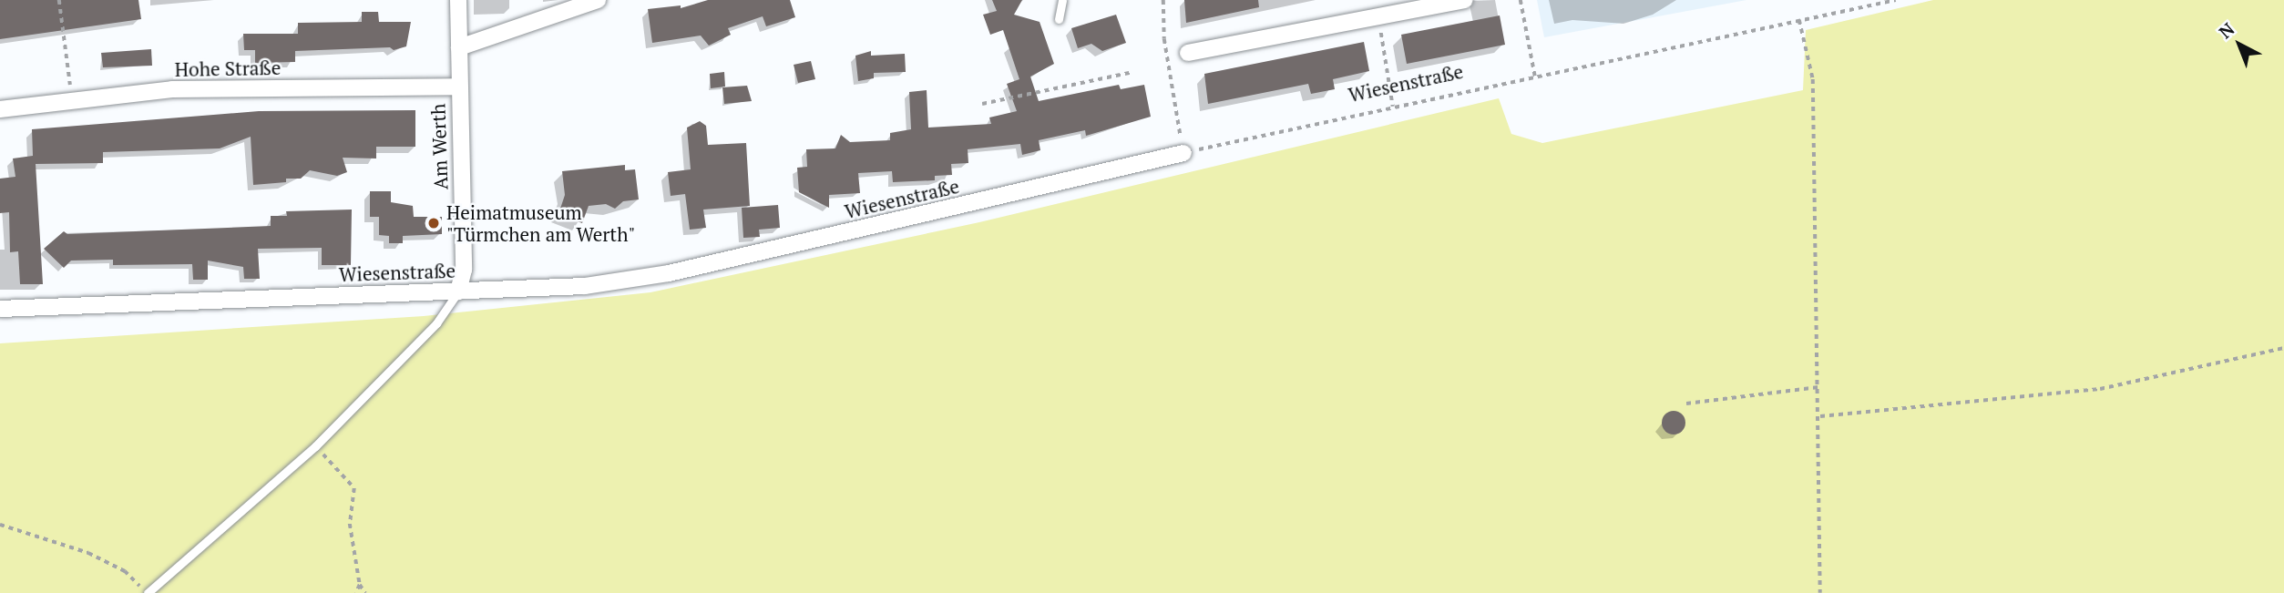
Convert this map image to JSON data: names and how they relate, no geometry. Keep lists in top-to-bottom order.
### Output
{
  "streets": {
    "street": ["Hohe Straße", "Wiesenstraße", "Am Werth"]
  },
  "crossings": [
    ["Hohe Straße", "Am Werth"],
    ["Wiesenstraße", "Am Werth"]
  ],
  "places": ["Heimatmuseum \"Türmchen am Werth\""],
  "north": "top left"
}
